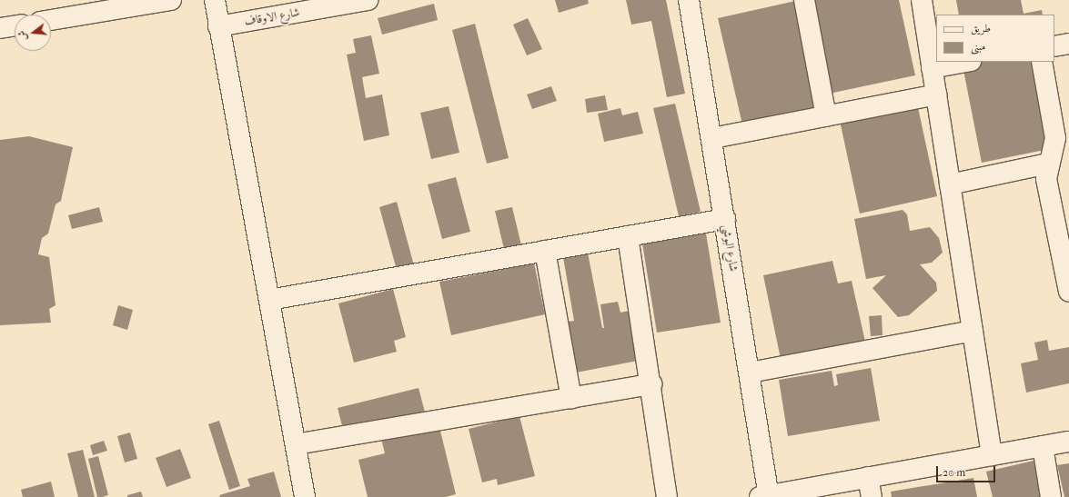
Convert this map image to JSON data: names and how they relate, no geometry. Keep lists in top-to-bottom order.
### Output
{
  "streets": {
    "street": ["شارع الاوقاف", "شارع البوشي"]
  },
  "legend": ["طريق", "مبنى"],
  "scale_bar": "20 m",
  "north": "left"
}
